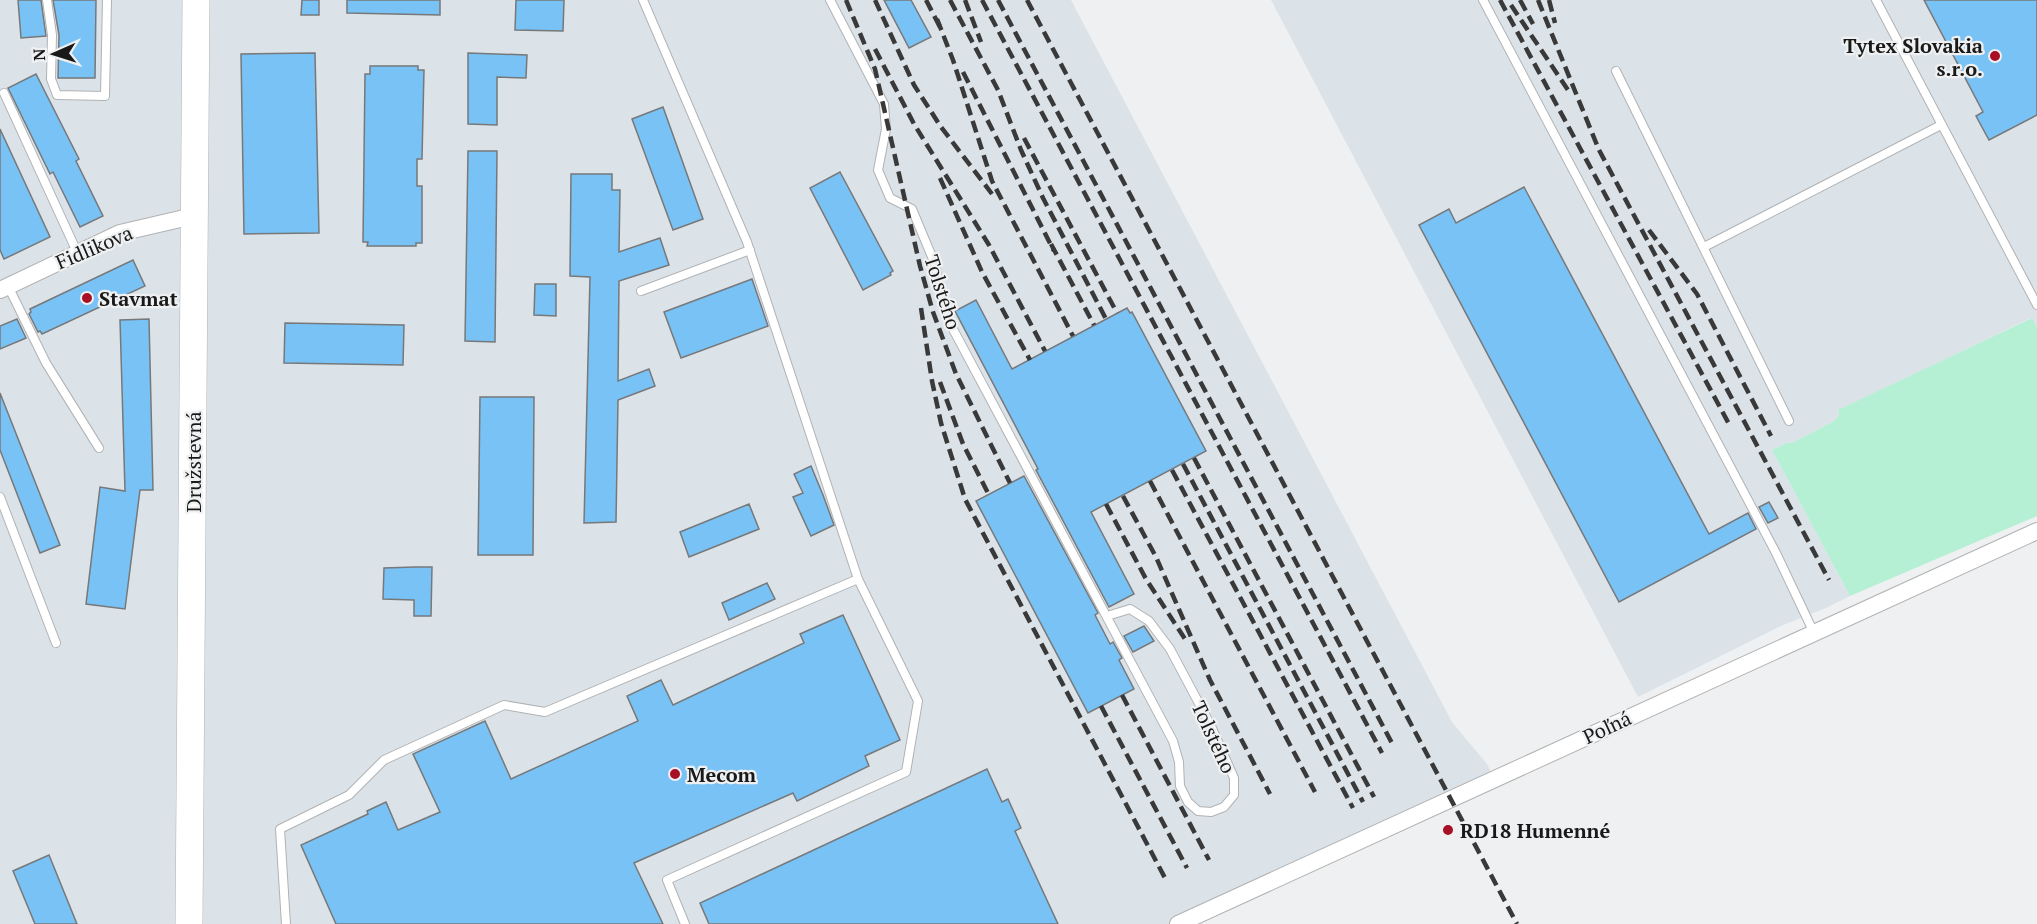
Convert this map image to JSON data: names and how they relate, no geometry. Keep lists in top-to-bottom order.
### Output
{
  "streets": {
    "main road": ["Družstevná"],
    "street": ["Fidlikova", "Poľná"],
    "lane": ["Tolstého"]
  },
  "crossings": [
    ["Fidlikova", "Družstevná"]
  ],
  "places": [
    "Tytex Slovakia s.r.o.",
    "Stavmat",
    "Mecom",
    "RD18 Humenné"
  ],
  "north": "left"
}
